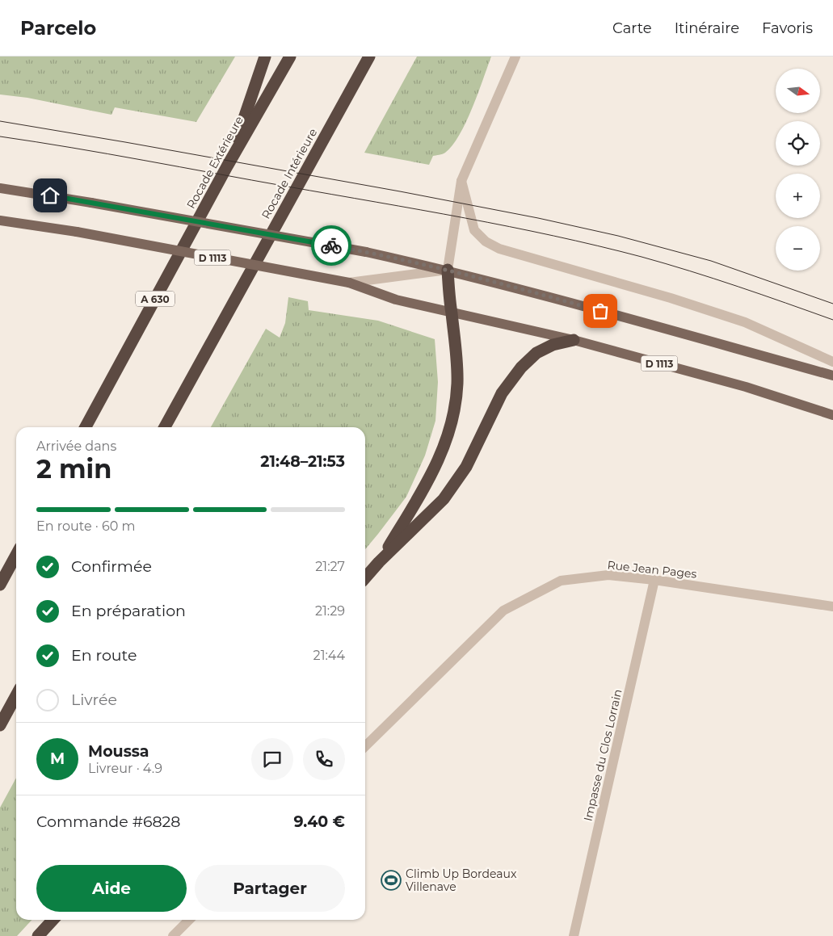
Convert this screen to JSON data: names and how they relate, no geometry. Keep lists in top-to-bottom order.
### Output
{
  "streets": {
    "highway": ["Rocade Extérieure", "Rocade Intérieure", "A 630"],
    "main road": ["D 1113"],
    "street": ["Rue Jean Pages", "Impasse du Clos Lorrain"]
  },
  "crossings": [
    ["Rue Jean Pages", "Impasse du Clos Lorrain"]
  ],
  "places": {
    "sports": ["Climb Up Bordeaux Villenave"]
  },
  "north": "right",
  "page": {
    "header": "Parcelo",
    "nav": ["Carte", "Itinéraire", "Favoris"],
    "map_buttons": ["+", "−"],
    "heading": ["2 min", "Arrivée dans", "21:48–21:53"],
    "panel": [
      "Moussa",
      "Livreur · 4.9",
      "Commande #6828",
      "9.40 €"
    ],
    "bar": "En route · 60 m",
    "list": [
      ["Confirmée", "21:27"],
      ["En préparation", "21:29"],
      ["En route", "21:44"],
      "Livrée"
    ],
    "round": "M",
    "buttons": ["Aide", "Partager"]
  }
}
